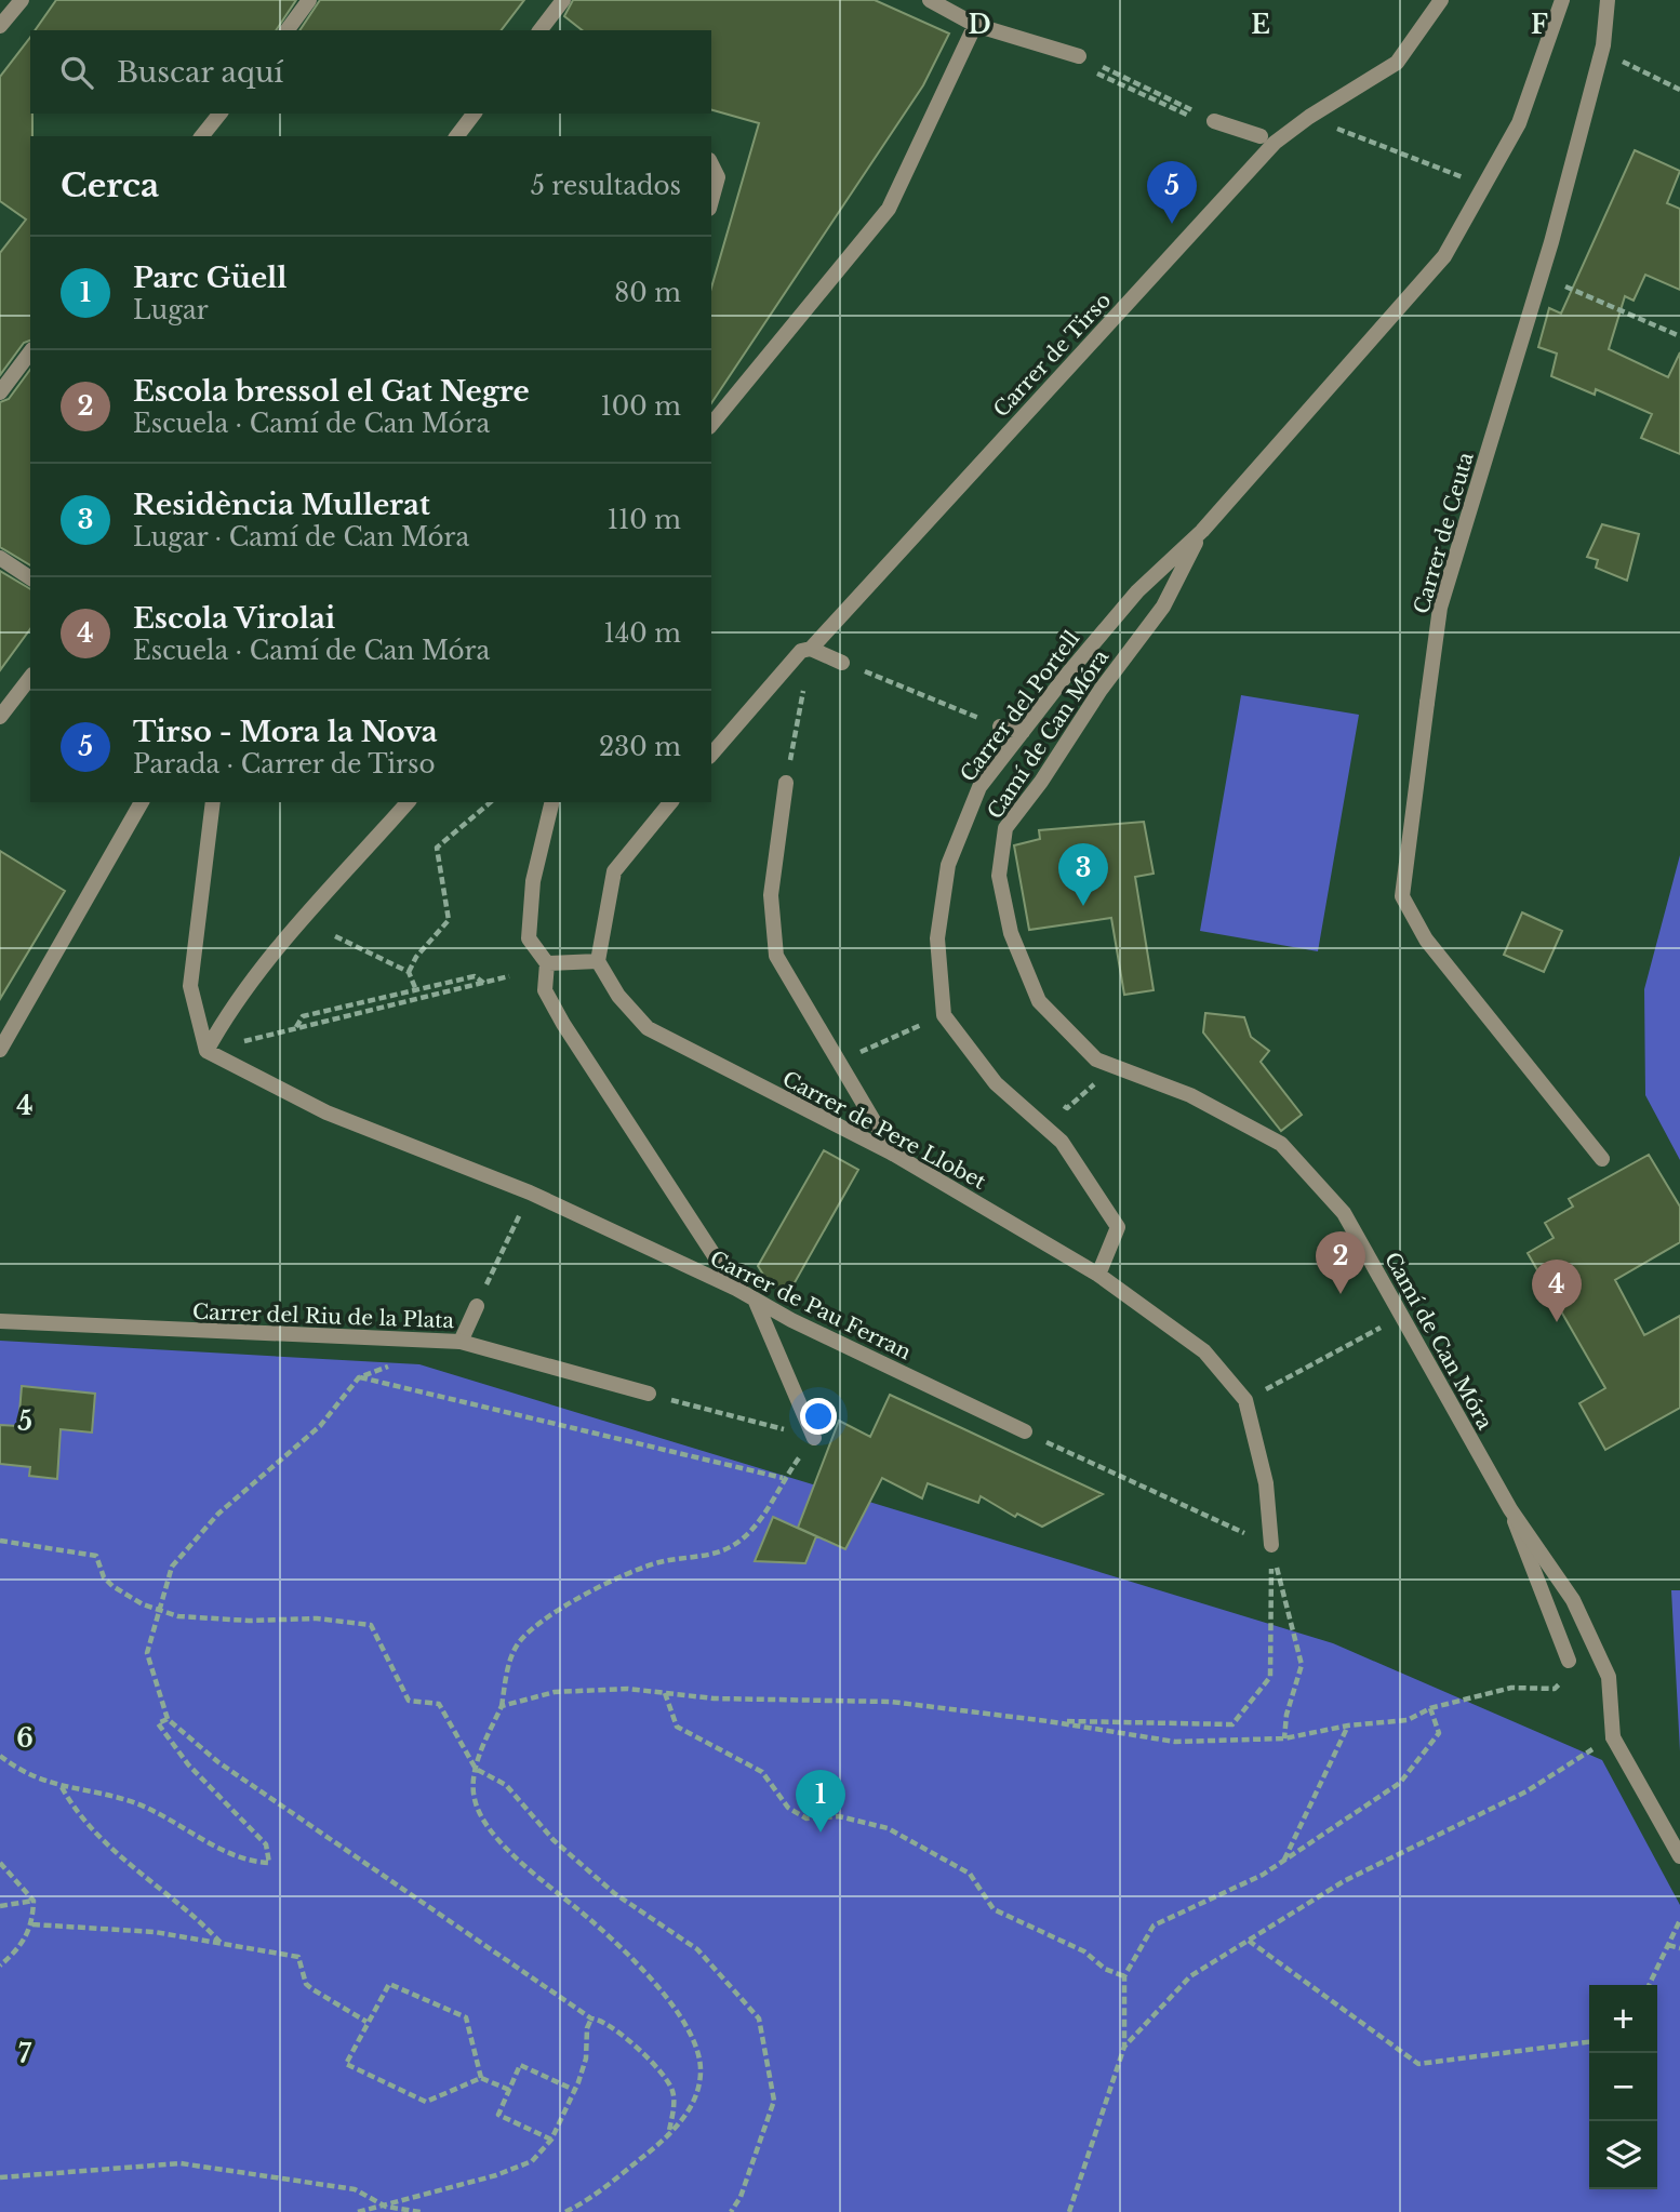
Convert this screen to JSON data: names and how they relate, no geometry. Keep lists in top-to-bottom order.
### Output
{
  "streets": {
    "street": [
      "Carrer de Tirso",
      "Carrer de Ceuta",
      "Carrer del Portell",
      "Camí de Can Móra",
      "Carrer de Pere Llobet",
      "Carrer de Pau Ferran",
      "Carrer del Riu de la Plata"
    ]
  },
  "crossings": [
    ["Carrer del Portell", "Camí de Can Móra"]
  ],
  "page": {
    "search": "Buscar aquí",
    "heading": ["Cerca", "5 resultados"],
    "pins": [
      "5",
      "3",
      "2",
      "4",
      "1"
    ],
    "list": [
      {
        "mark": "1",
        "name": "Parc Güell",
        "note": "Lugar",
        "value": "80 m"
      },
      {
        "mark": "2",
        "name": "Escola bressol el Gat Negre",
        "note": "Escuela · Camí de Can Móra",
        "value": "100 m"
      },
      {
        "mark": "3",
        "name": "Residència Mullerat",
        "note": "Lugar · Camí de Can Móra",
        "value": "110 m"
      },
      {
        "mark": "4",
        "name": "Escola Virolai",
        "note": "Escuela · Camí de Can Móra",
        "value": "140 m"
      },
      {
        "mark": "5",
        "name": "Tirso - Mora la Nova",
        "note": "Parada · Carrer de Tirso",
        "value": "230 m"
      }
    ],
    "map_buttons": ["+", "−"]
  },
  "grid": {
    "columns": ["D", "E", "F"],
    "rows": [
      "4",
      "5",
      "6",
      "7"
    ]
  }
}
